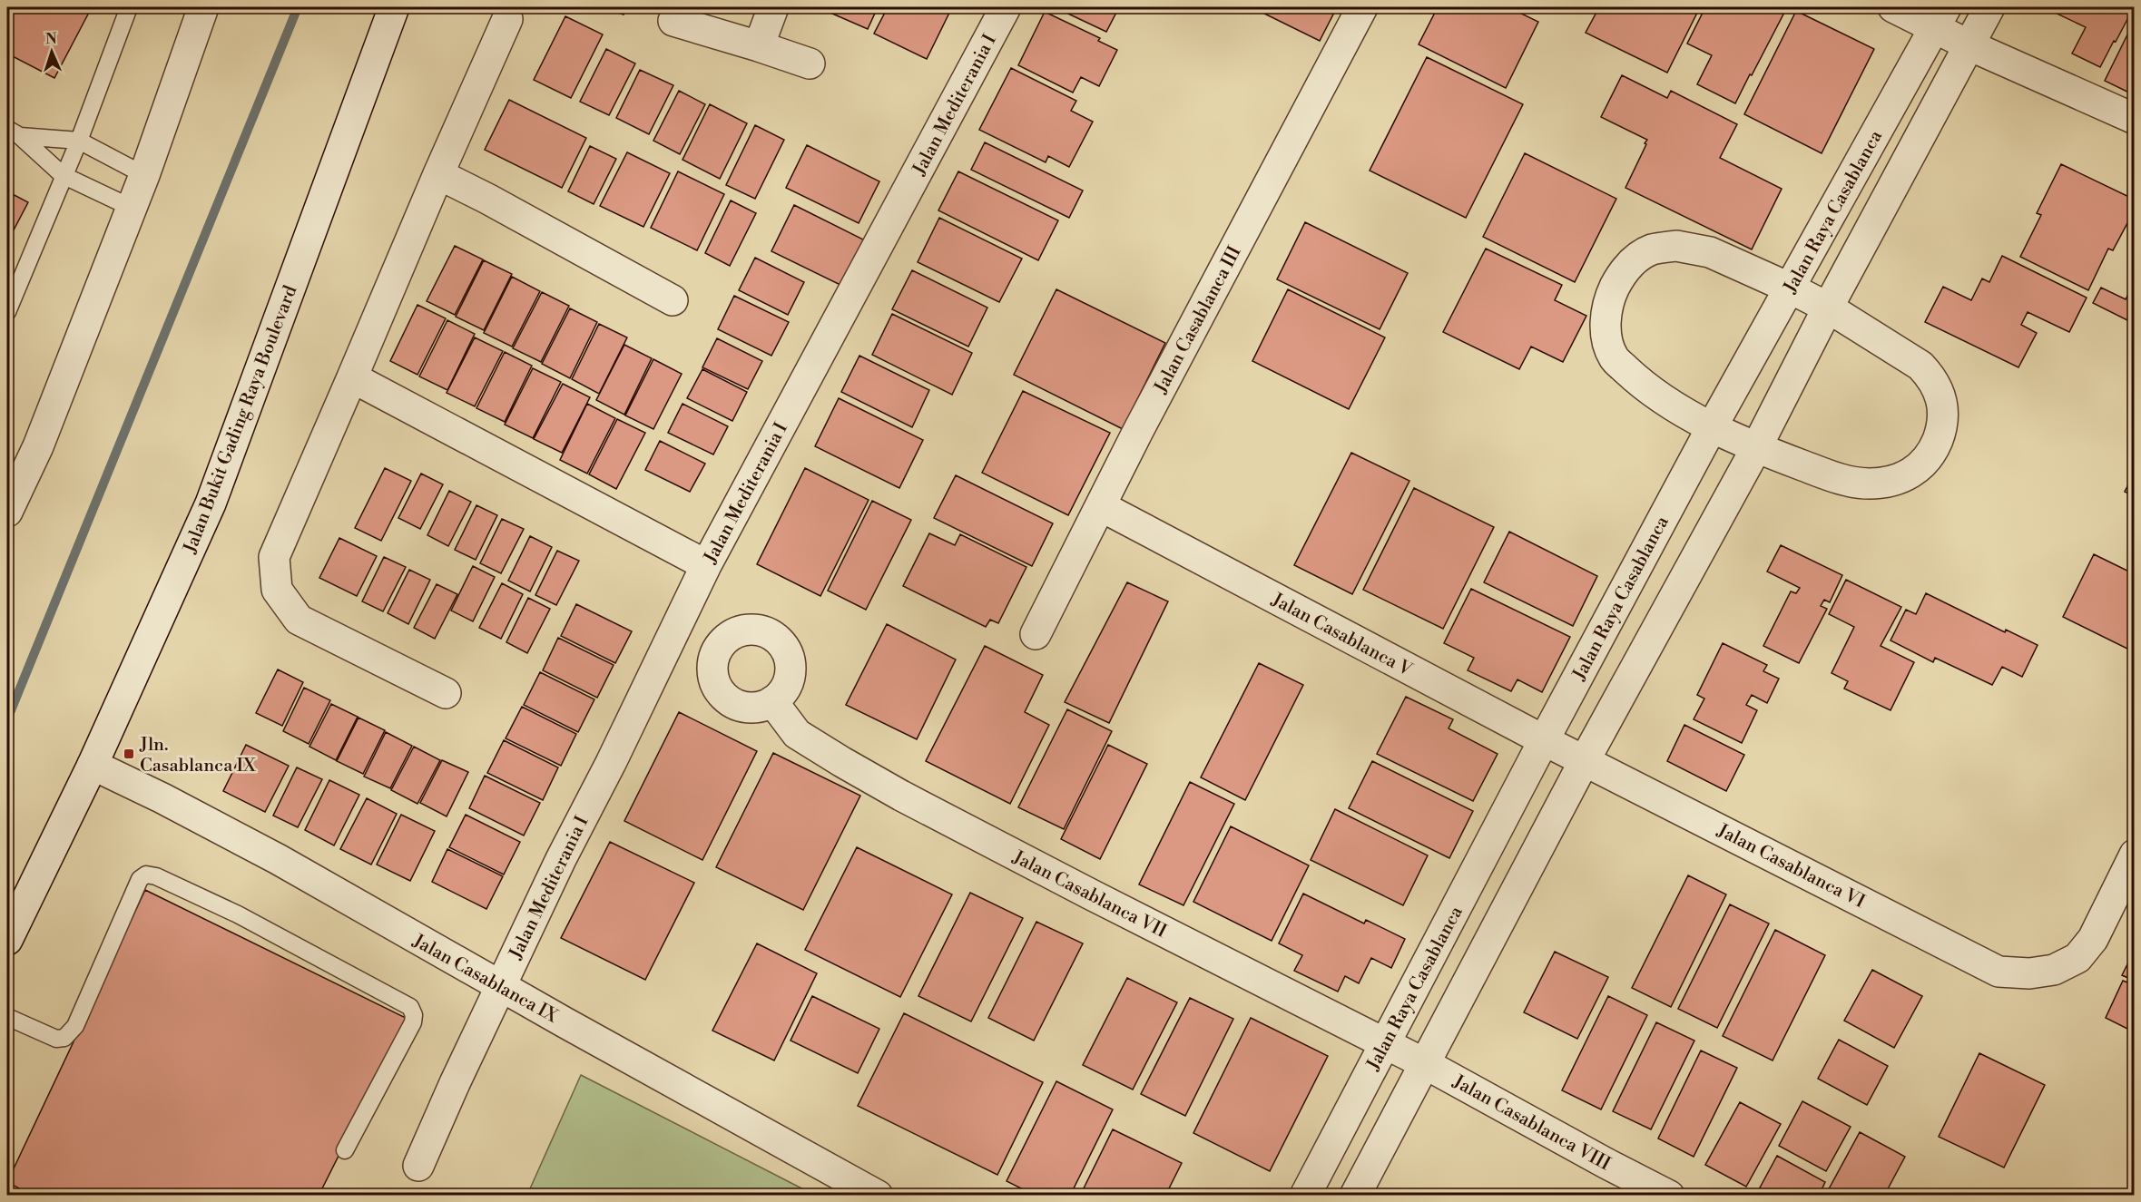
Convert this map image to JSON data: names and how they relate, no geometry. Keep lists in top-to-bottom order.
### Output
{
  "streets": {
    "street": [
      "Jalan Mediterania I",
      "Jalan Raya Casablanca",
      "Jalan Casablanca III",
      "Jalan Bukit Gading Raya Boulevard",
      "Jalan Casablanca V",
      "Jalan Casablanca VI",
      "Jalan Casablanca VII",
      "Jalan Casablanca IX",
      "Jalan Casablanca VIII"
    ]
  },
  "crossings": [
    ["Jalan Mediterania I", "Jalan Casablanca IX"],
    ["Jalan Raya Casablanca", "Jalan Casablanca V"],
    ["Jalan Raya Casablanca", "Jalan Casablanca VII"],
    ["Jalan Casablanca III", "Jalan Casablanca V"],
    ["Jalan Bukit Gading Raya Boulevard", "Jalan Casablanca IX"],
    ["Jalan Casablanca V", "Jalan Casablanca VI"],
    ["Jalan Casablanca VII", "Jalan Casablanca VIII"]
  ],
  "places": {
    "transit": ["Jln. Casablanca IX"]
  },
  "north": "top"
}
